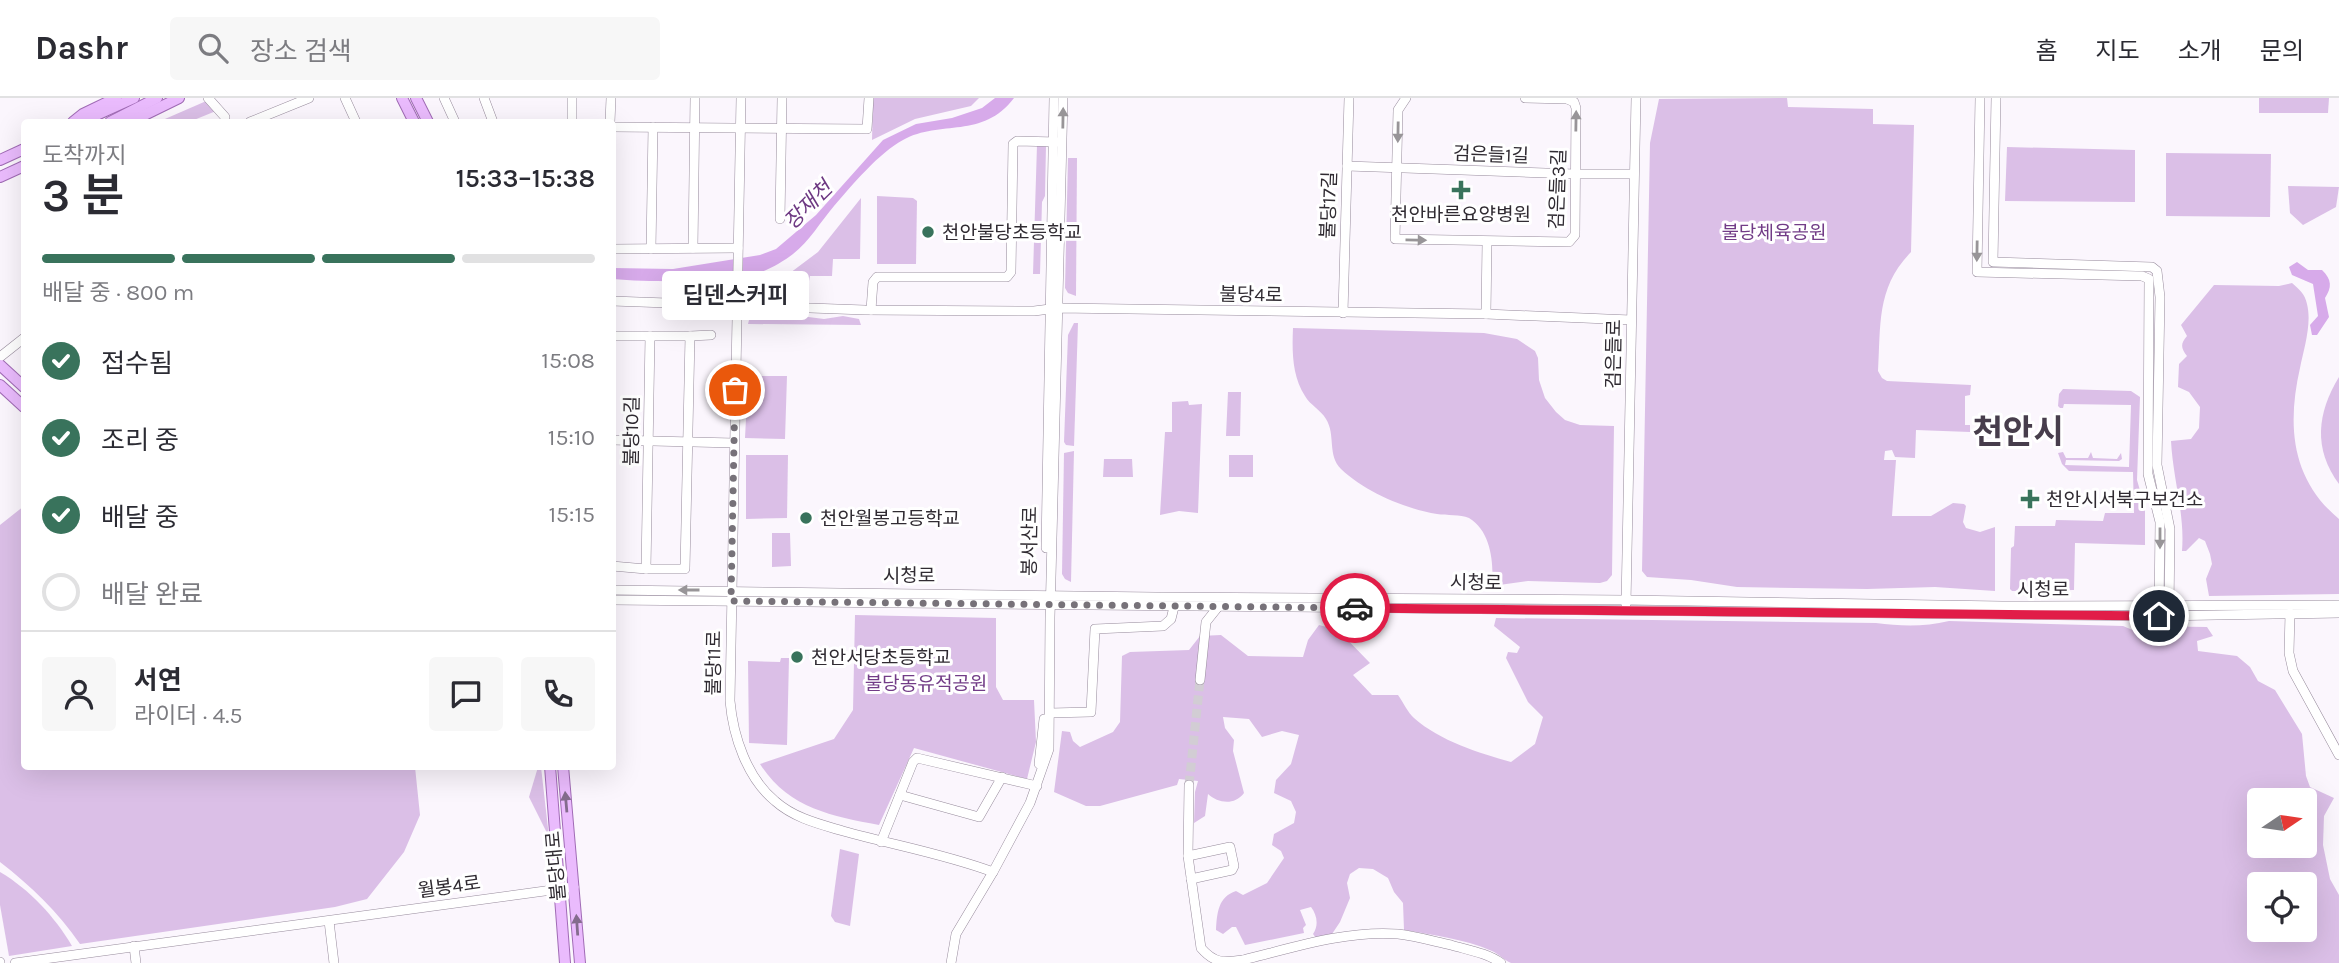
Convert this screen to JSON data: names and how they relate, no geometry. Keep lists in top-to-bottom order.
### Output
{
  "streets": {
    "main road": ["불당대로"],
    "street": [
      "검은들1길",
      "검은들3길",
      "불당17길",
      "불당4로",
      "검은들로",
      "불당10길",
      "봉서산로",
      "시청로",
      "불당11로",
      "월봉4로"
    ]
  },
  "crossings": [
    ["검은들1길", "검은들3길"],
    ["검은들1길", "불당17길"],
    ["검은들1길", "검은들로"],
    ["불당17길", "불당4로"],
    ["불당4로", "검은들로"],
    ["불당4로", "봉서산로"],
    ["불당4로", "불당11로"],
    ["검은들로", "시청로"],
    ["봉서산로", "시청로"],
    ["봉서산로", "불당11로"],
    ["시청로", "불당11로"],
    ["불당대로", "월봉4로"]
  ],
  "districts": ["천안시"],
  "water": ["장재천"],
  "parks": ["불당체육공원", "불당동유적공원"],
  "places": {
    "health": ["천안바른요양병원", "천안시서북구보건소"],
    "other": [
      "천안불당초등학교",
      "딥덴스커피",
      "천안월봉고등학교",
      "천안서당초등학교"
    ]
  },
  "north": "right",
  "page": {
    "header": "Dashr",
    "search": "장소 검색",
    "nav": [
      "홈",
      "지도",
      "소개",
      "문의"
    ],
    "heading": ["3 분", "도착까지", "15:33–15:38"],
    "panel": ["서연", "라이더 · 4.5"],
    "bar": "배달 중 · 800 m",
    "bubble": "딥덴스커피",
    "list": [
      ["접수됨", "15:08"],
      ["조리 중", "15:10"],
      ["배달 중", "15:15"],
      "배달 완료"
    ]
  }
}
